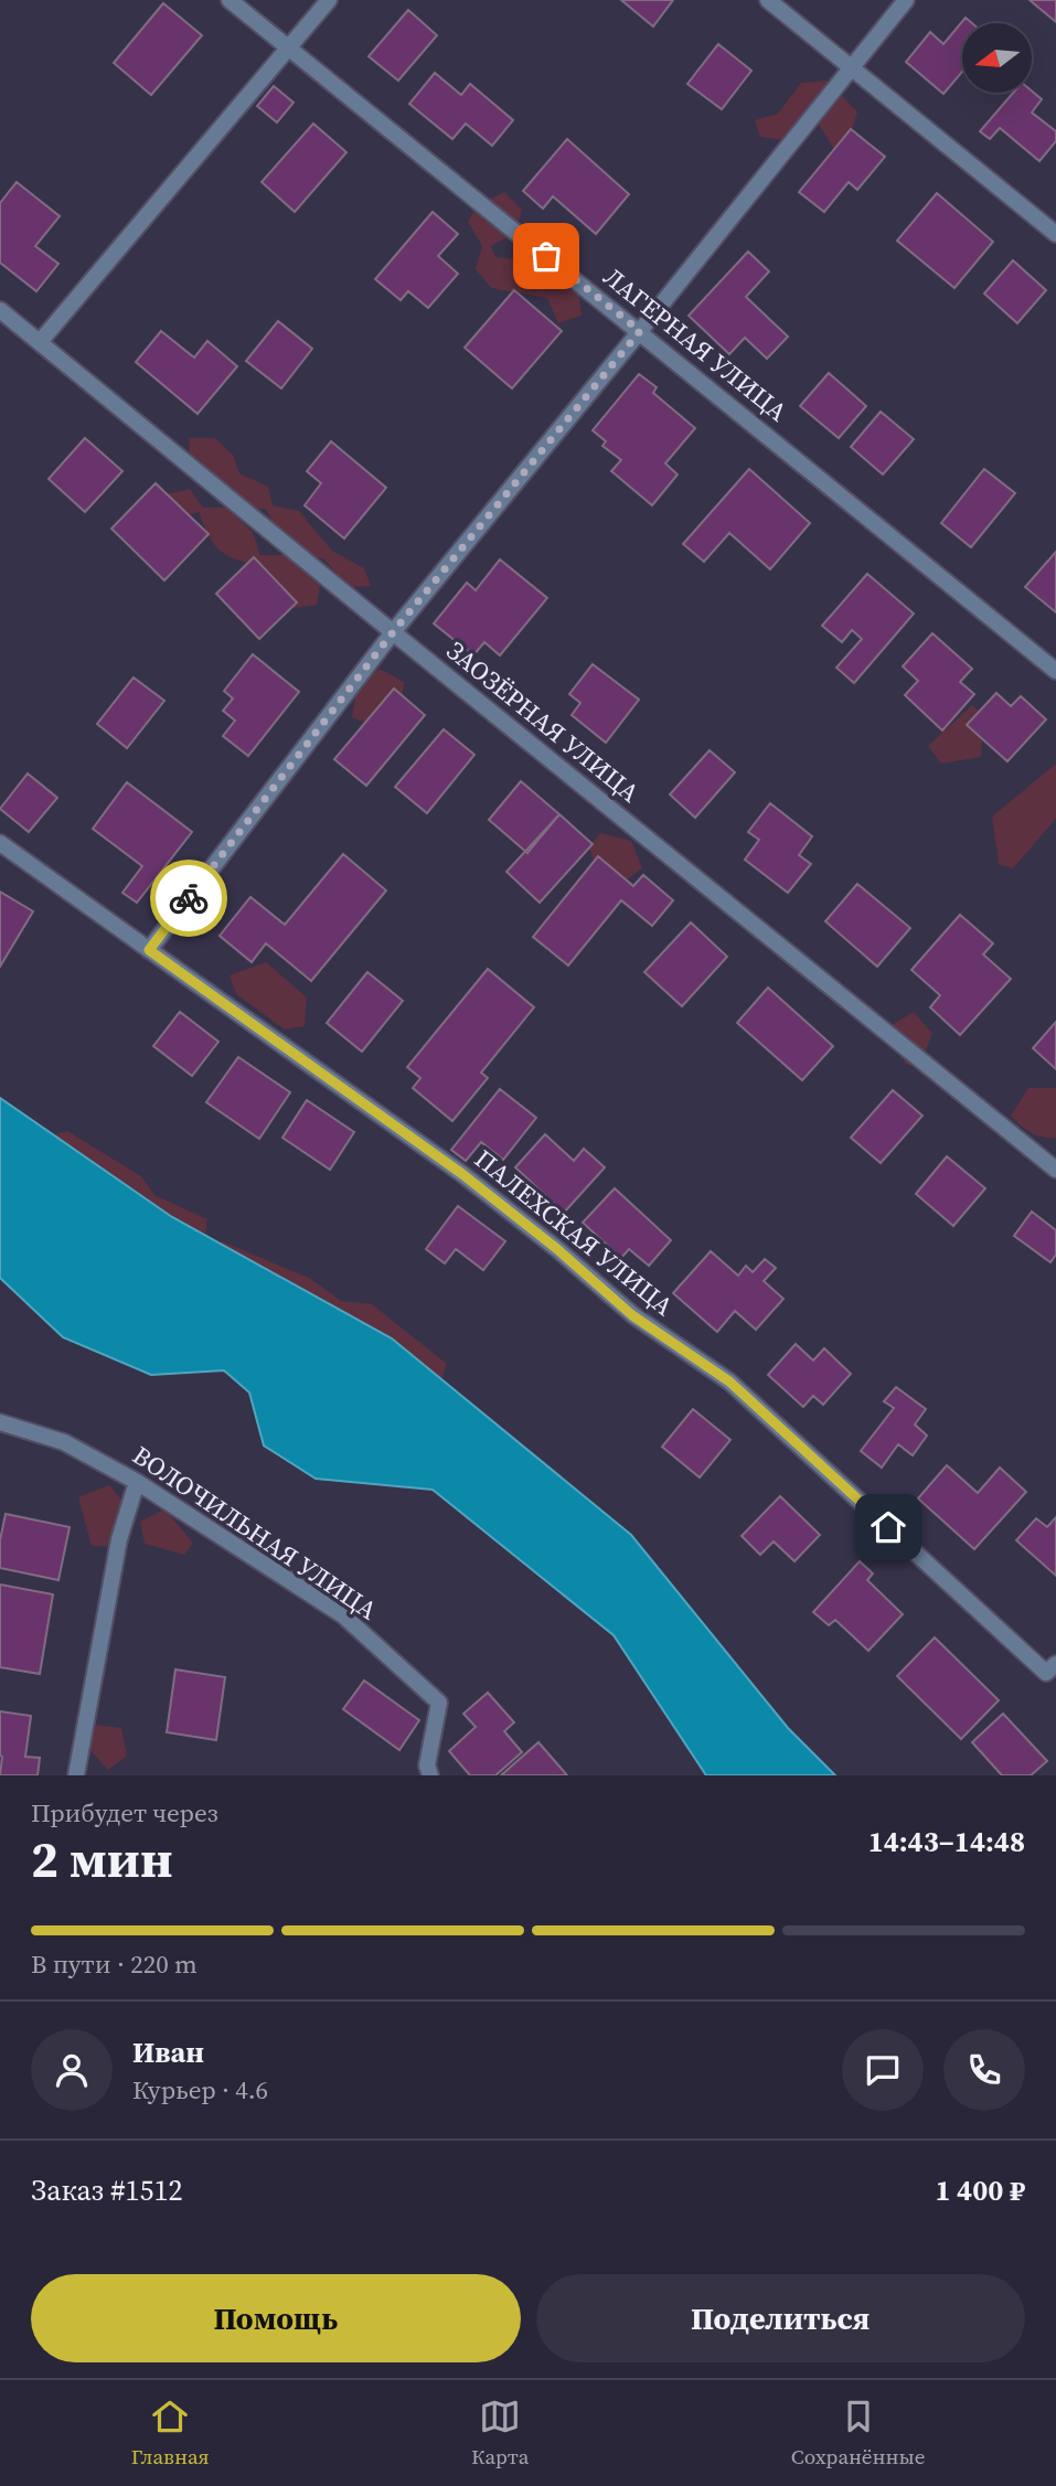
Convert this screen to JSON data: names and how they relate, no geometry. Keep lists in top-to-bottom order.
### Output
{
  "streets": {
    "street": [
      "ЛАГЕРНАЯ УЛИЦА",
      "ЗАОЗЁРНАЯ УЛИЦА",
      "ПАЛЕХСКАЯ УЛИЦА",
      "ВОЛОЧИЛЬНАЯ УЛИЦА"
    ]
  },
  "north": "left",
  "page": {
    "heading": ["2 мин", "Прибудет через", "14:43–14:48"],
    "panel": [
      "Иван",
      "Курьер · 4.6",
      "Заказ #1512",
      "1 400 ₽"
    ],
    "bar": "В пути · 220 m",
    "buttons": ["Помощь", "Поделиться"],
    "tabs": ["Главная", "Карта", "Сохранённые"]
  }
}
